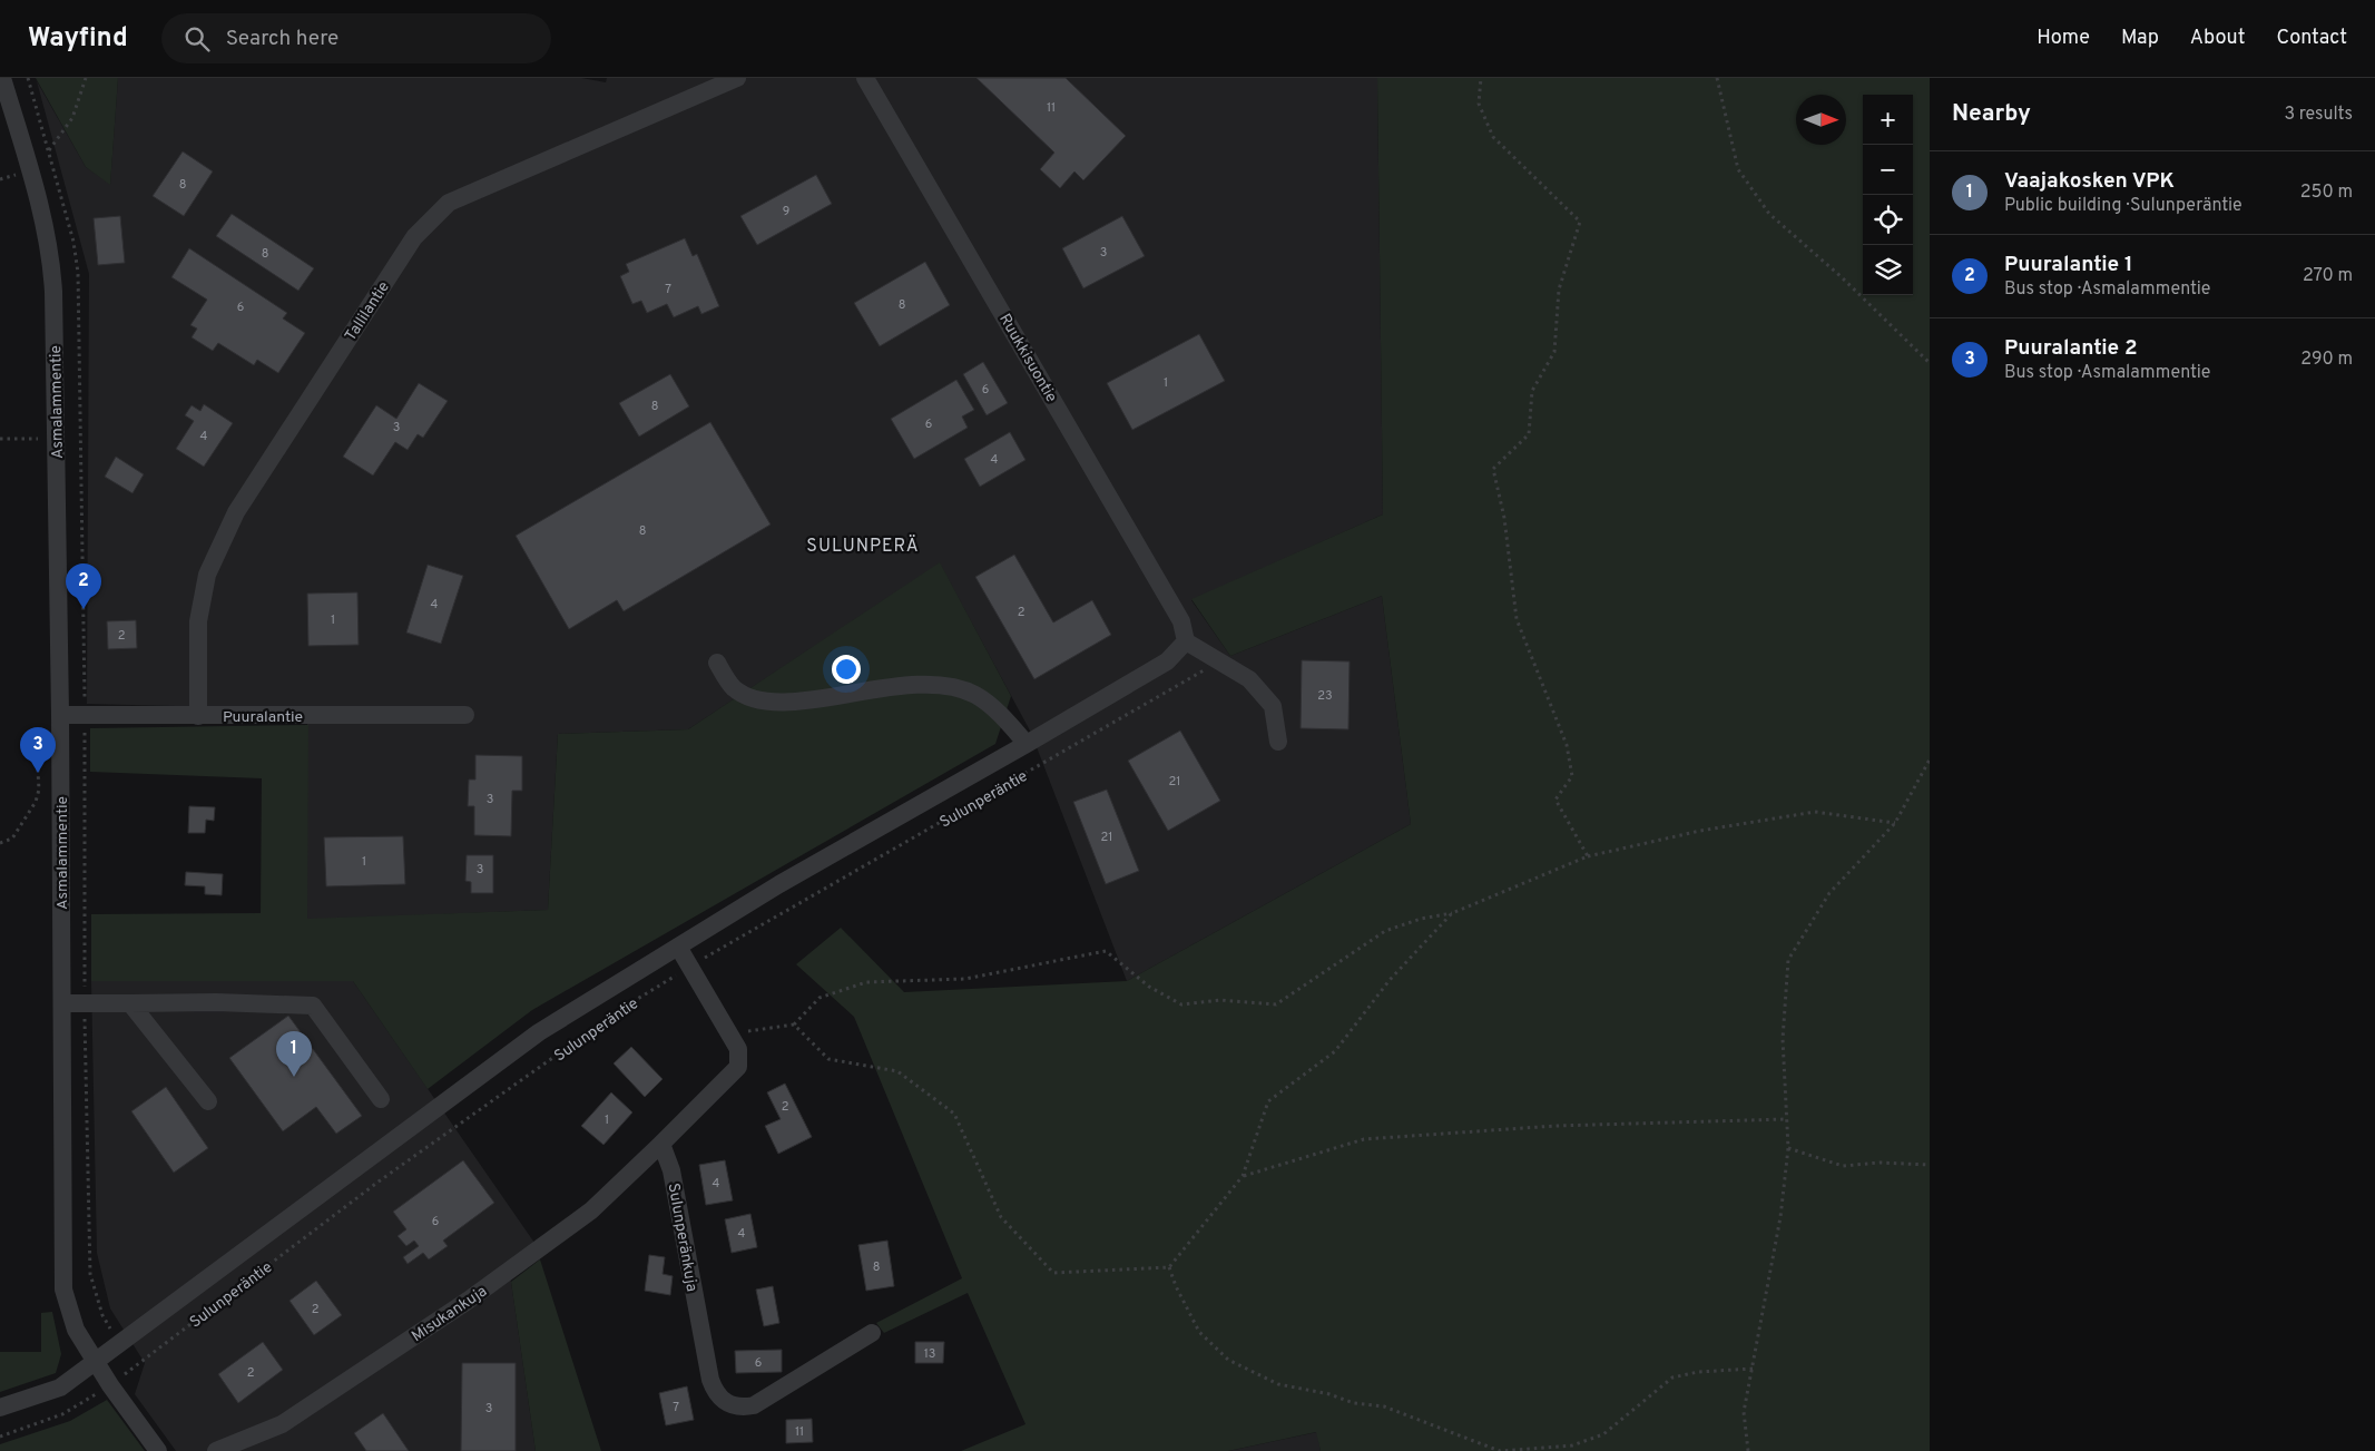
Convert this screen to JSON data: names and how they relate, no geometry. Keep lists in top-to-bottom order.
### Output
{
  "streets": {
    "street": [
      "Tallilantie",
      "Ruukkisuontie",
      "Asmalammentie",
      "Puuralantie",
      "Sulunperäntie",
      "Sulunperänkuja",
      "Misukankuja"
    ]
  },
  "crossings": [
    ["Tallilantie", "Puuralantie"],
    ["Ruukkisuontie", "Sulunperäntie"],
    ["Asmalammentie", "Puuralantie"],
    ["Asmalammentie", "Sulunperäntie"],
    ["Sulunperänkuja", "Misukankuja"]
  ],
  "districts": ["SULUNPERÄ"],
  "house_numbers": [
    "11",
    "8",
    "9",
    "3",
    "8",
    "7",
    "8",
    "6",
    "1",
    "6",
    "8",
    "6",
    "3",
    "4",
    "4",
    "8",
    "4",
    "2",
    "1",
    "2",
    "23",
    "21",
    "3",
    "21",
    "1",
    "3",
    "2",
    "1",
    "4",
    "6",
    "4",
    "8",
    "2",
    "13",
    "6",
    "2",
    "7",
    "3",
    "11"
  ],
  "north": "right",
  "page": {
    "header": "Wayfind",
    "search": "Search here",
    "nav": [
      "Home",
      "Map",
      "About",
      "Contact"
    ],
    "heading": ["Nearby", "3 results"],
    "map_buttons": ["+", "−"],
    "list": [
      {
        "mark": "1",
        "name": "Vaajakosken VPK",
        "note": "Public building · Sulunperäntie",
        "value": "250 m"
      },
      {
        "mark": "2",
        "name": "Puuralantie 1",
        "note": "Bus stop · Asmalammentie",
        "value": "270 m"
      },
      {
        "mark": "3",
        "name": "Puuralantie 2",
        "note": "Bus stop · Asmalammentie",
        "value": "290 m"
      }
    ],
    "pins": ["2", "3", "1"]
  }
}
